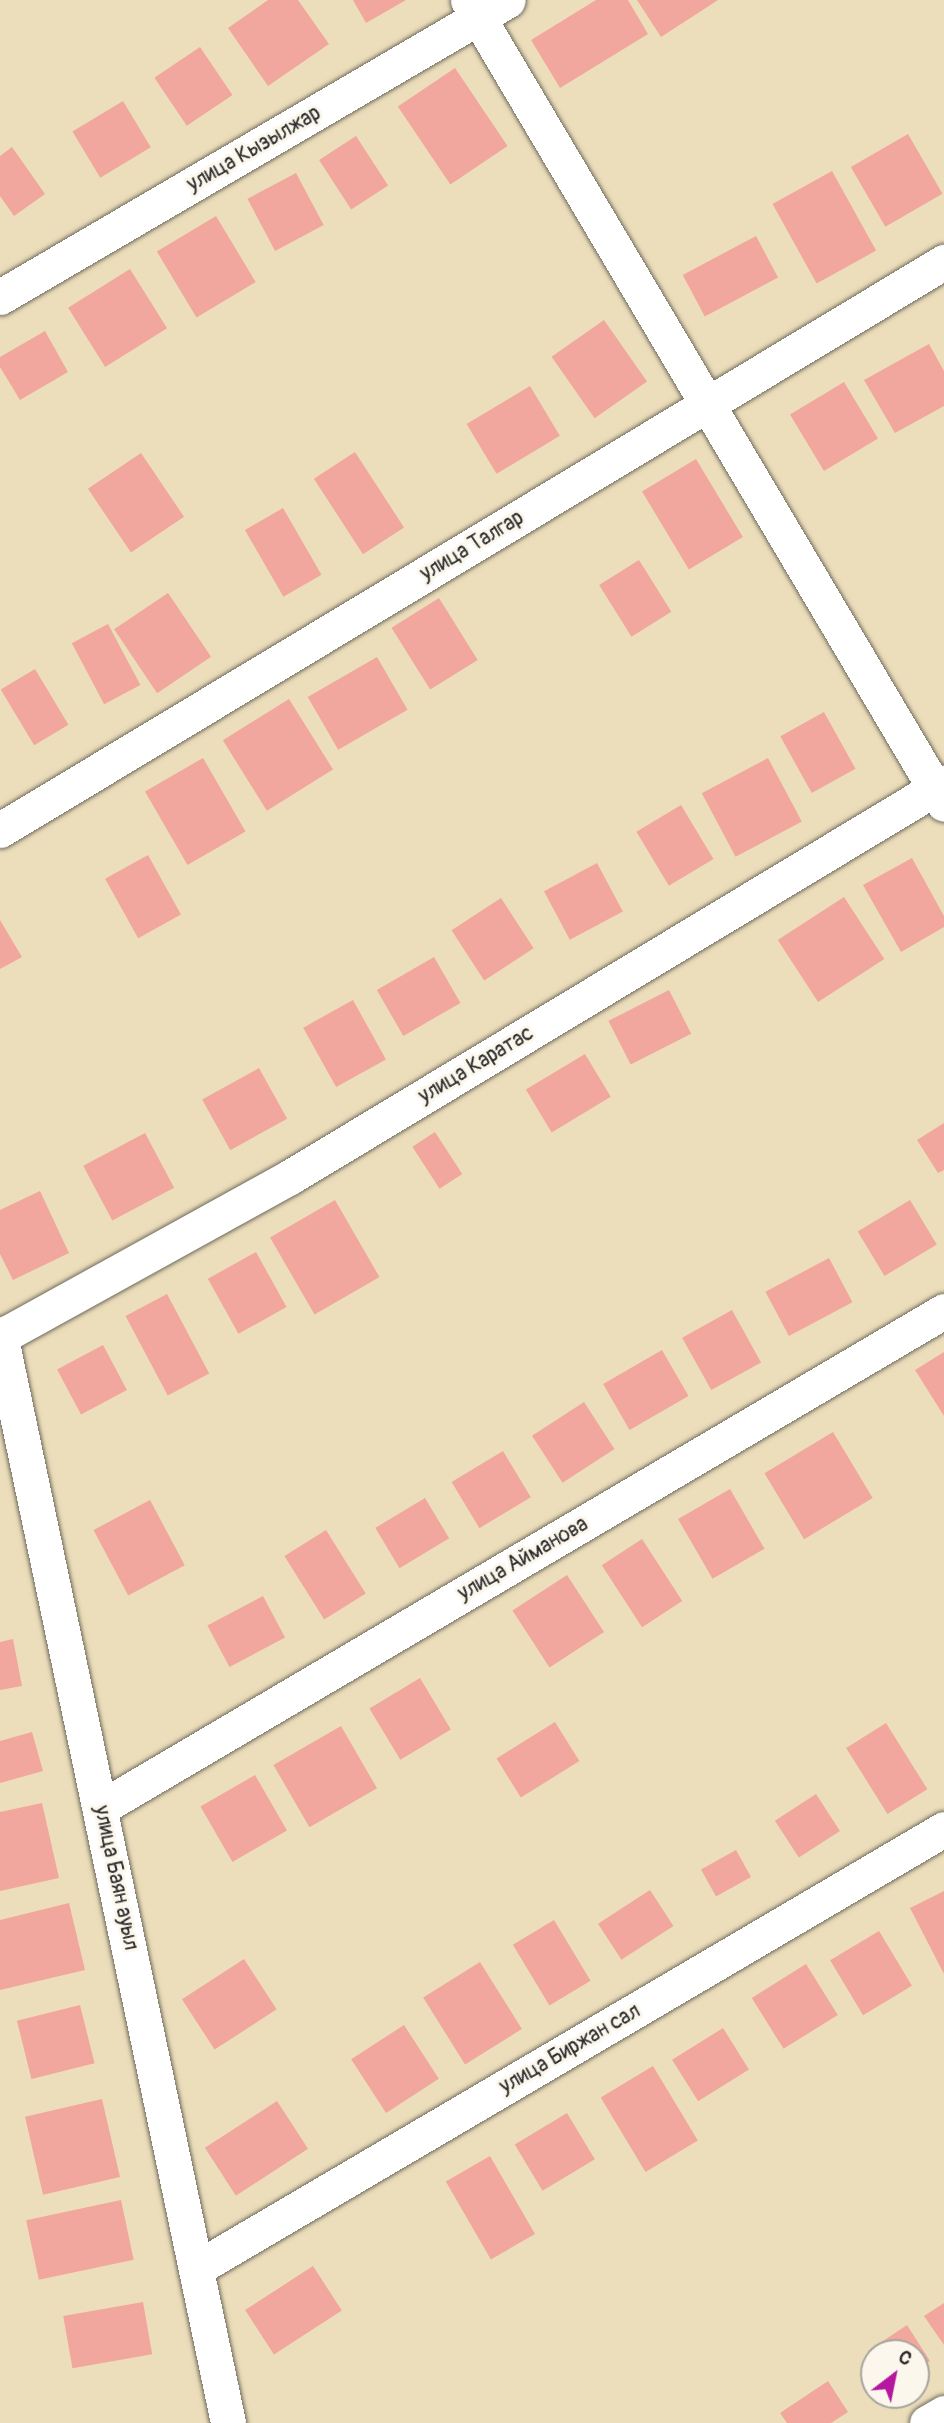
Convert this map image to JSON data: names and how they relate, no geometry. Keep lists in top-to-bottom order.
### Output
{
  "streets": {
    "street": [
      "улица Кызылжар",
      "улица Талгар",
      "улица Каратас",
      "улица Айманова",
      "улица Баян ауыл",
      "улица Биржан сал"
    ]
  },
  "crossings": [
    ["улица Каратас", "улица Баян ауыл"],
    ["улица Айманова", "улица Баян ауыл"],
    ["улица Баян ауыл", "улица Биржан сал"]
  ],
  "north": "top right"
}
